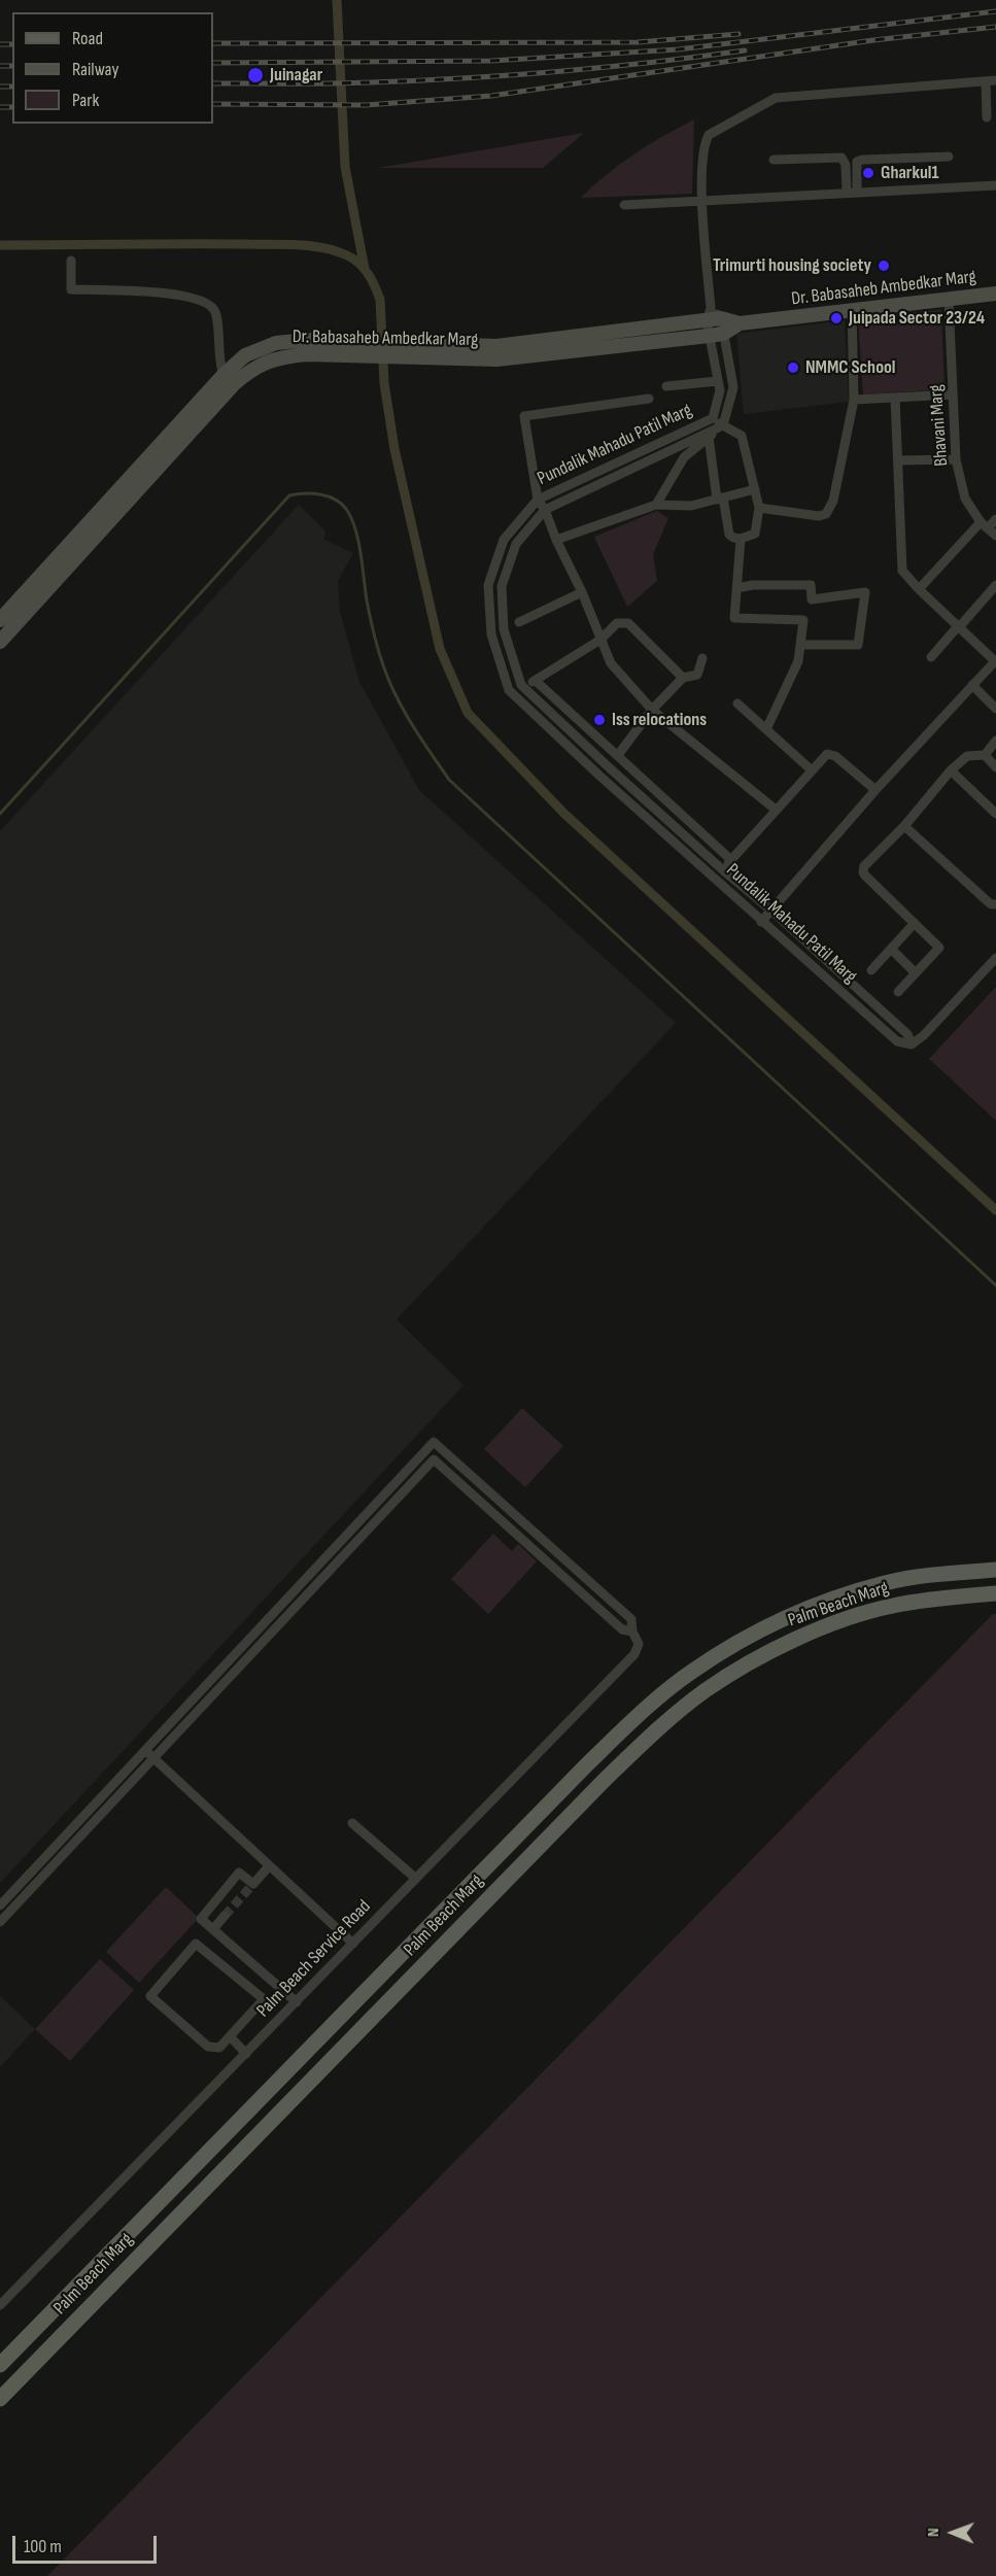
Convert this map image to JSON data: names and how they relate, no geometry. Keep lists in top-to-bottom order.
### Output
{
  "streets": {
    "main road": ["Dr. Babasaheb Ambedkar Marg", "Palm Beach Marg"],
    "street": ["Bhavani Marg", "Pundalik Mahadu Patil Marg", "Palm Beach Service Road"]
  },
  "crossings": [
    ["Dr. Babasaheb Ambedkar Marg", "Bhavani Marg"],
    ["Dr. Babasaheb Ambedkar Marg", "Pundalik Mahadu Patil Marg"]
  ],
  "places": [
    "Juinagar",
    "Gharkul1",
    "Trimurti housing society",
    "Juipada Sector 23/24",
    "NMMC School",
    "Iss relocations"
  ],
  "legend": ["Road", "Railway", "Park"],
  "scale_bar": "100 m",
  "north": "left"
}
